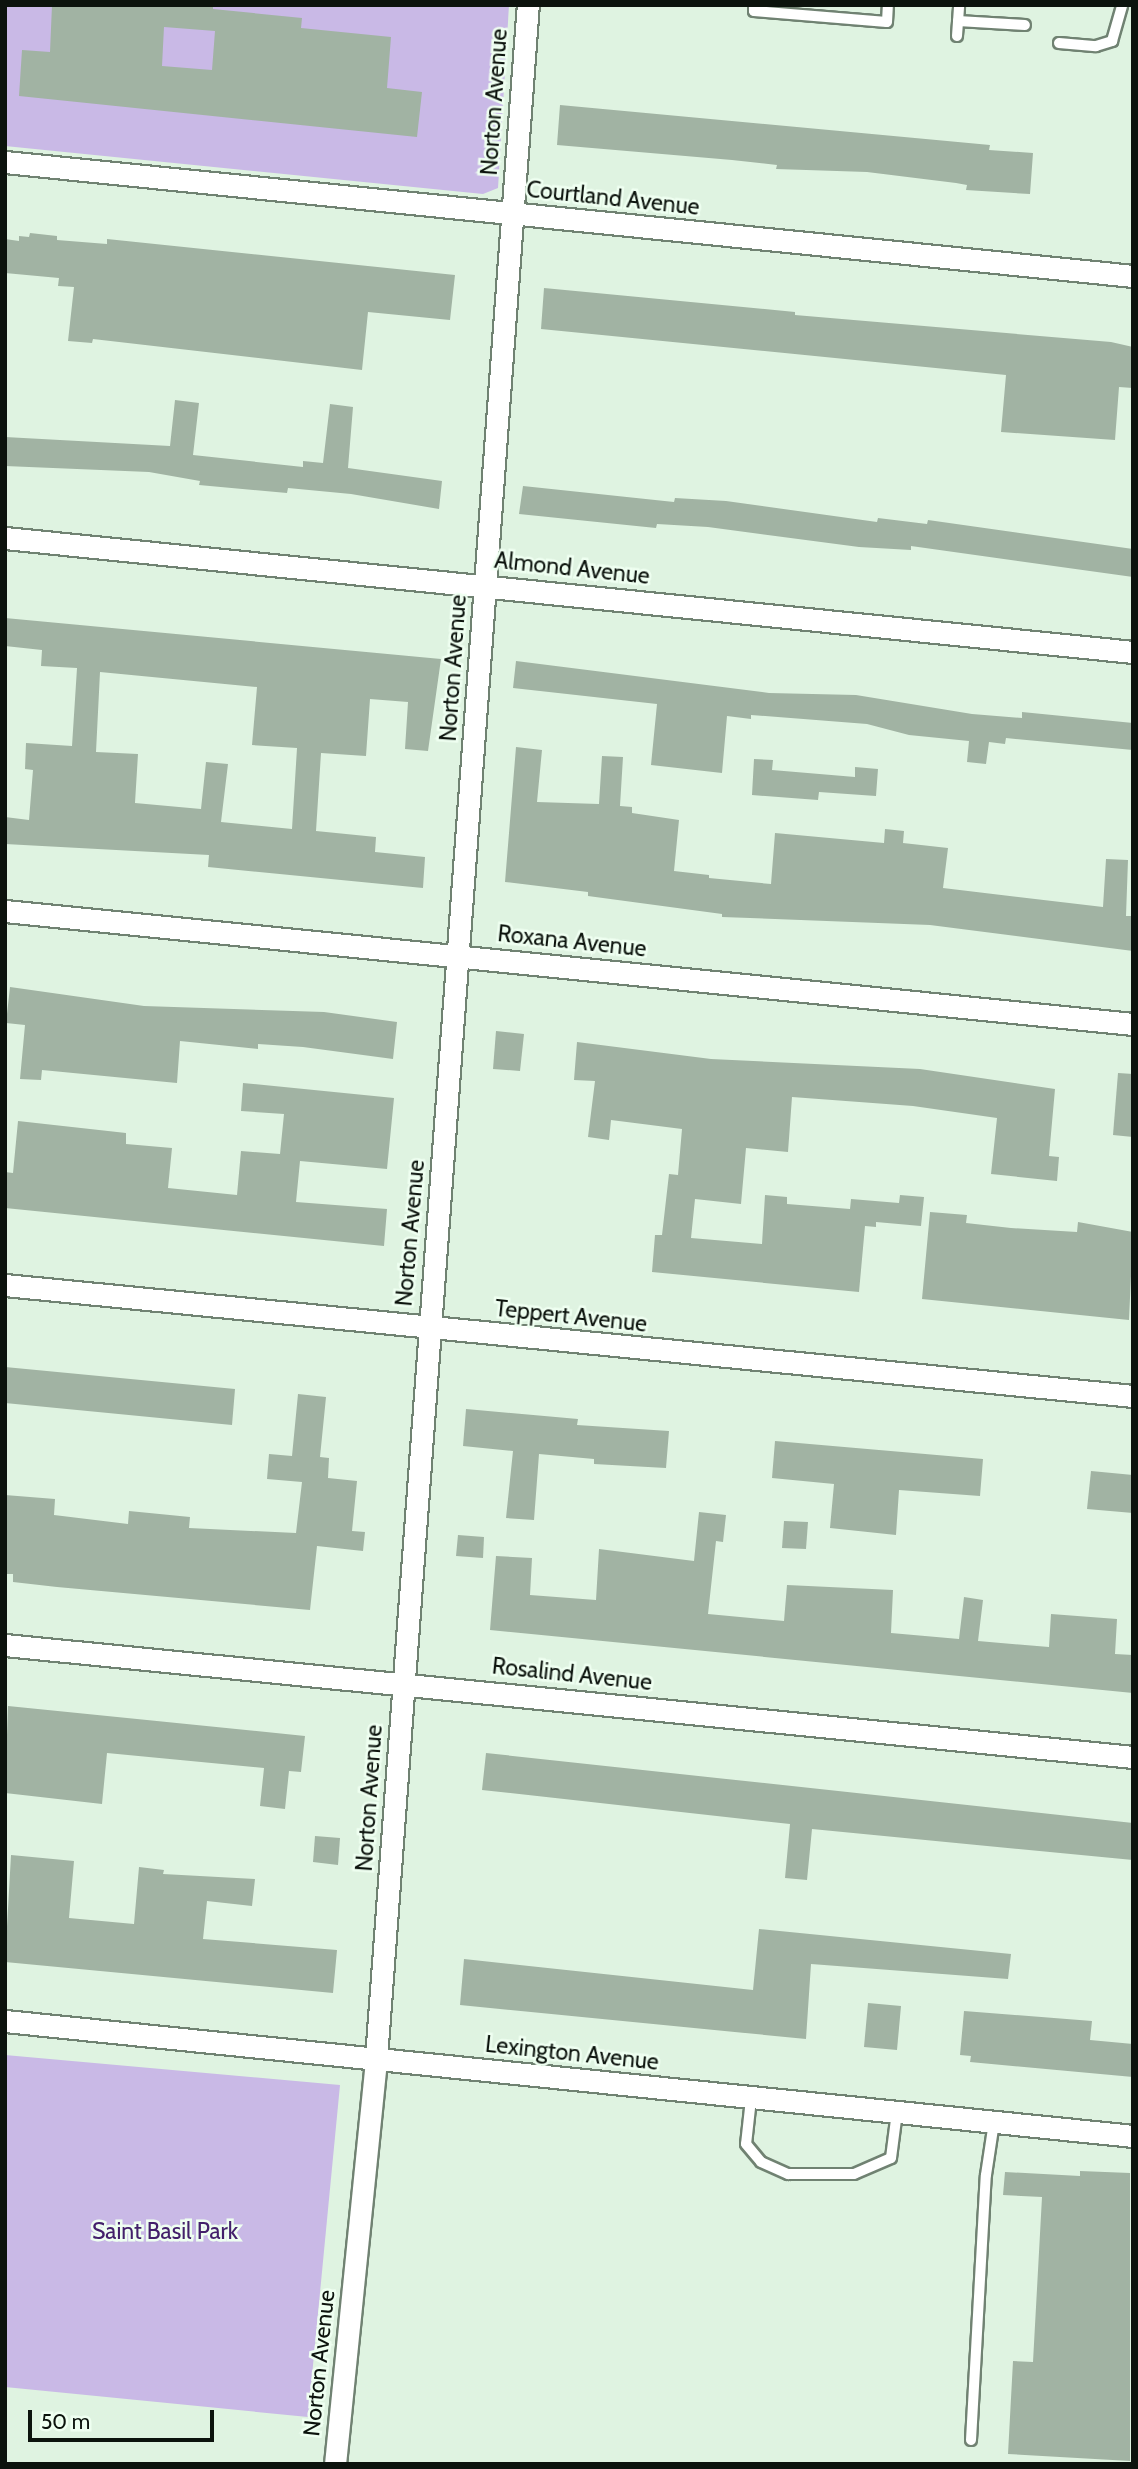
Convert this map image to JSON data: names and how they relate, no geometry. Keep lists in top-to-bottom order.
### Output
{
  "streets": {
    "street": [
      "Norton Avenue",
      "Courtland Avenue",
      "Almond Avenue",
      "Roxana Avenue",
      "Teppert Avenue",
      "Rosalind Avenue",
      "Lexington Avenue"
    ]
  },
  "crossings": [
    ["Norton Avenue", "Courtland Avenue"],
    ["Norton Avenue", "Almond Avenue"],
    ["Norton Avenue", "Roxana Avenue"],
    ["Norton Avenue", "Teppert Avenue"],
    ["Norton Avenue", "Rosalind Avenue"],
    ["Norton Avenue", "Lexington Avenue"]
  ],
  "parks": ["Saint Basil Park"],
  "scale_bar": "50 m"
}
